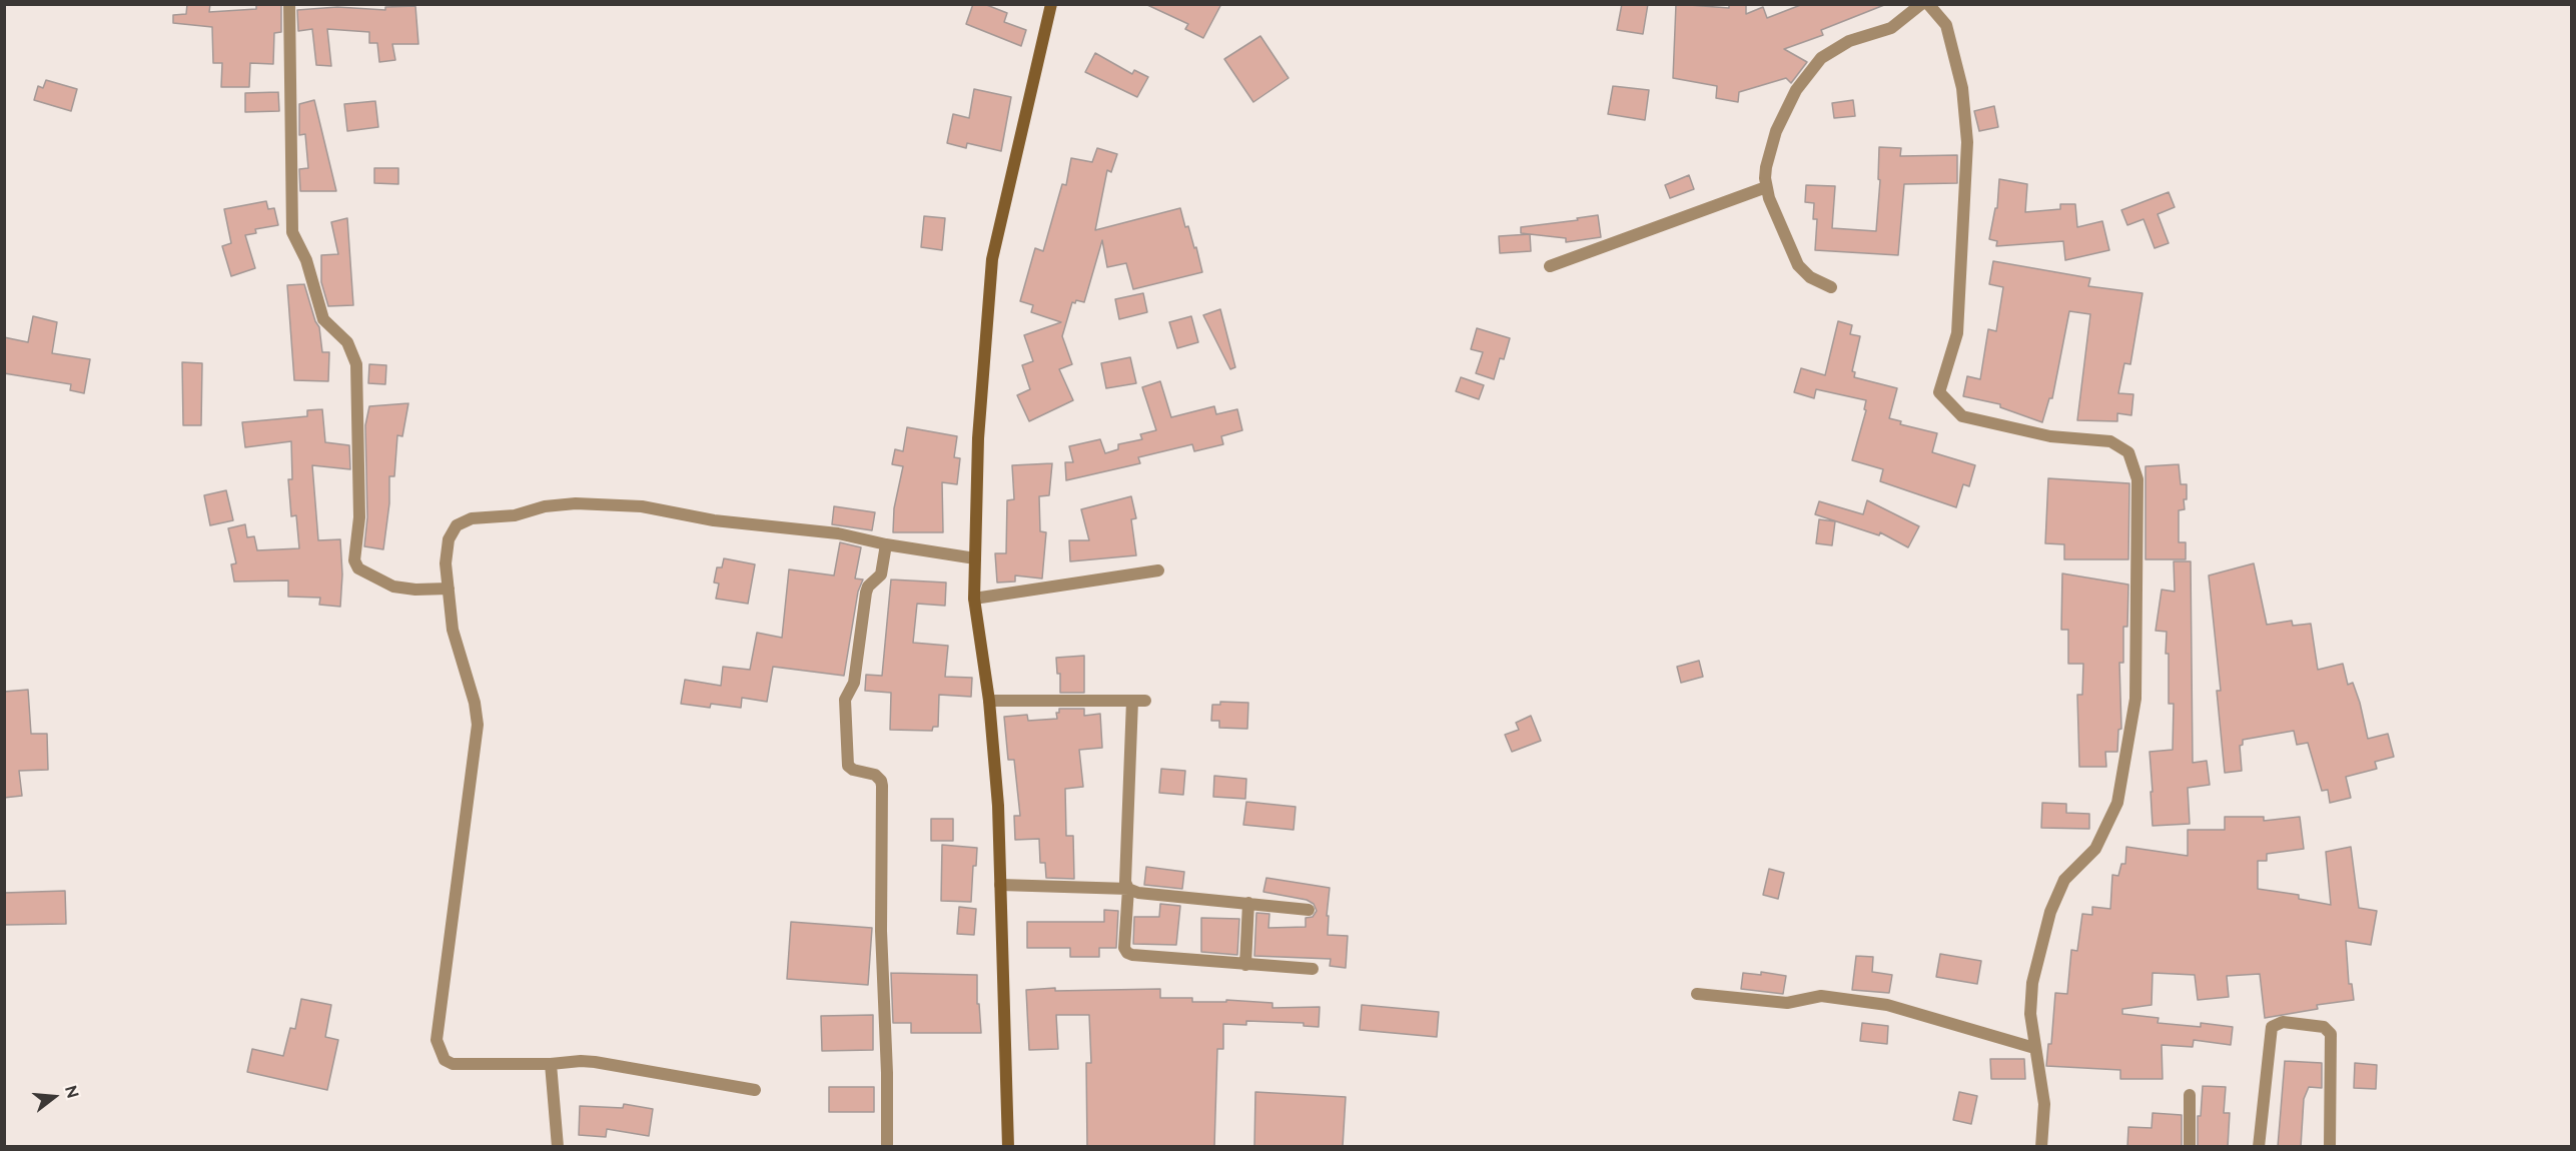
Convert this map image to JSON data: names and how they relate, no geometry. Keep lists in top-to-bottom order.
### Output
{
  "north": "right"
}
